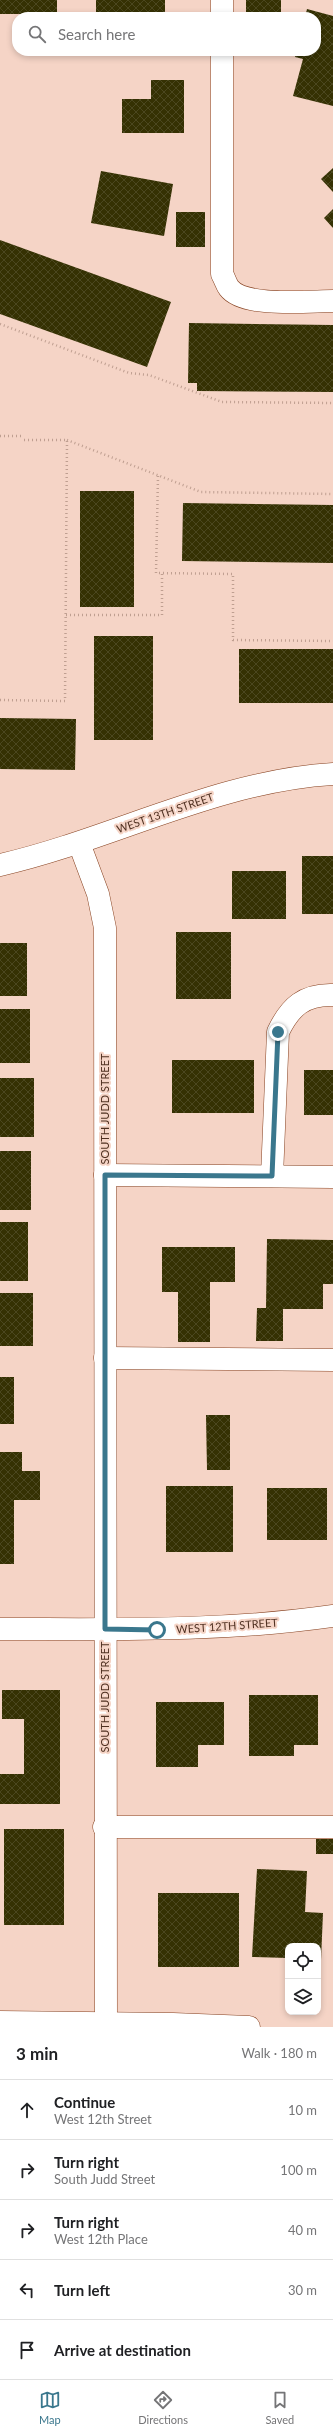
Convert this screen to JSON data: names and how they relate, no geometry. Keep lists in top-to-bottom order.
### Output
{
  "streets": {
    "street": ["WEST 13TH STREET", "SOUTH JUDD STREET", "WEST 12TH STREET"]
  },
  "crossings": [
    ["WEST 13TH STREET", "SOUTH JUDD STREET"],
    ["SOUTH JUDD STREET", "WEST 12TH STREET"]
  ],
  "page": {
    "search": "Search here",
    "heading": ["3 min", "Walk · 180 m"],
    "list": [
      ["Continue", "West 12th Street", "10 m"],
      ["Turn right", "South Judd Street", "100 m"],
      ["Turn right", "West 12th Place", "40 m"],
      ["Turn left", "30 m"],
      "Arrive at destination"
    ],
    "nav": ["Map", "Directions", "Saved"]
  }
}
